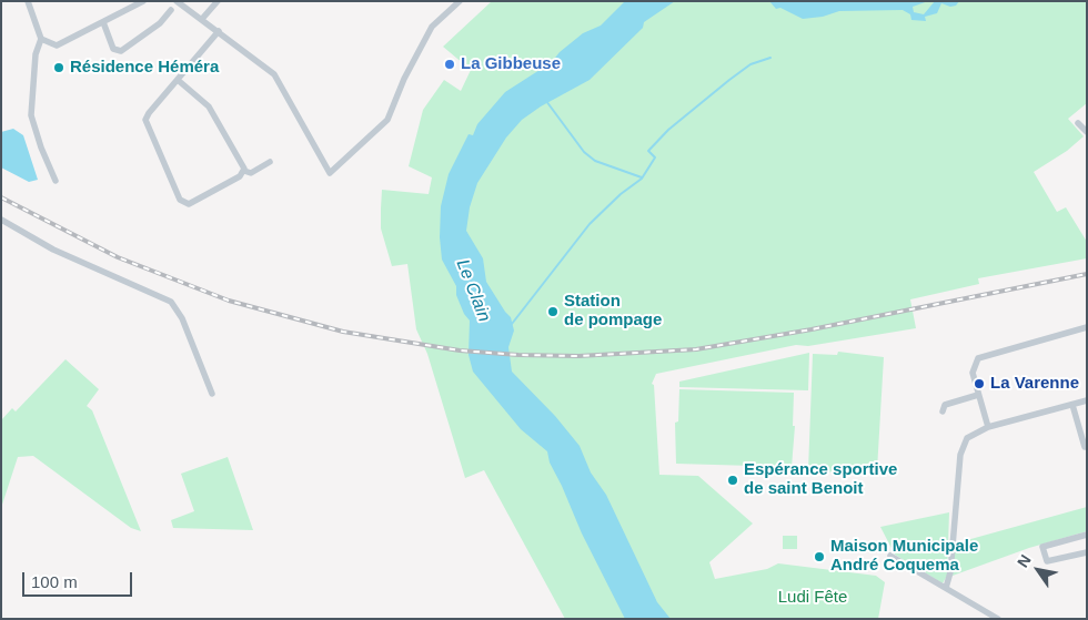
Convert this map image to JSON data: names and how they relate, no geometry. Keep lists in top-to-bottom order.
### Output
{
  "water": ["Le Clain"],
  "parks": ["Ludi Fête"],
  "places": [
    "La Gibbeuse",
    "Résidence Héméra",
    "Station de pompage",
    "La Varenne",
    "Espérance sportive de saint Benoit",
    "Maison Municipale André Coquema"
  ],
  "scale_bar": "100 m",
  "north": "top left"
}
